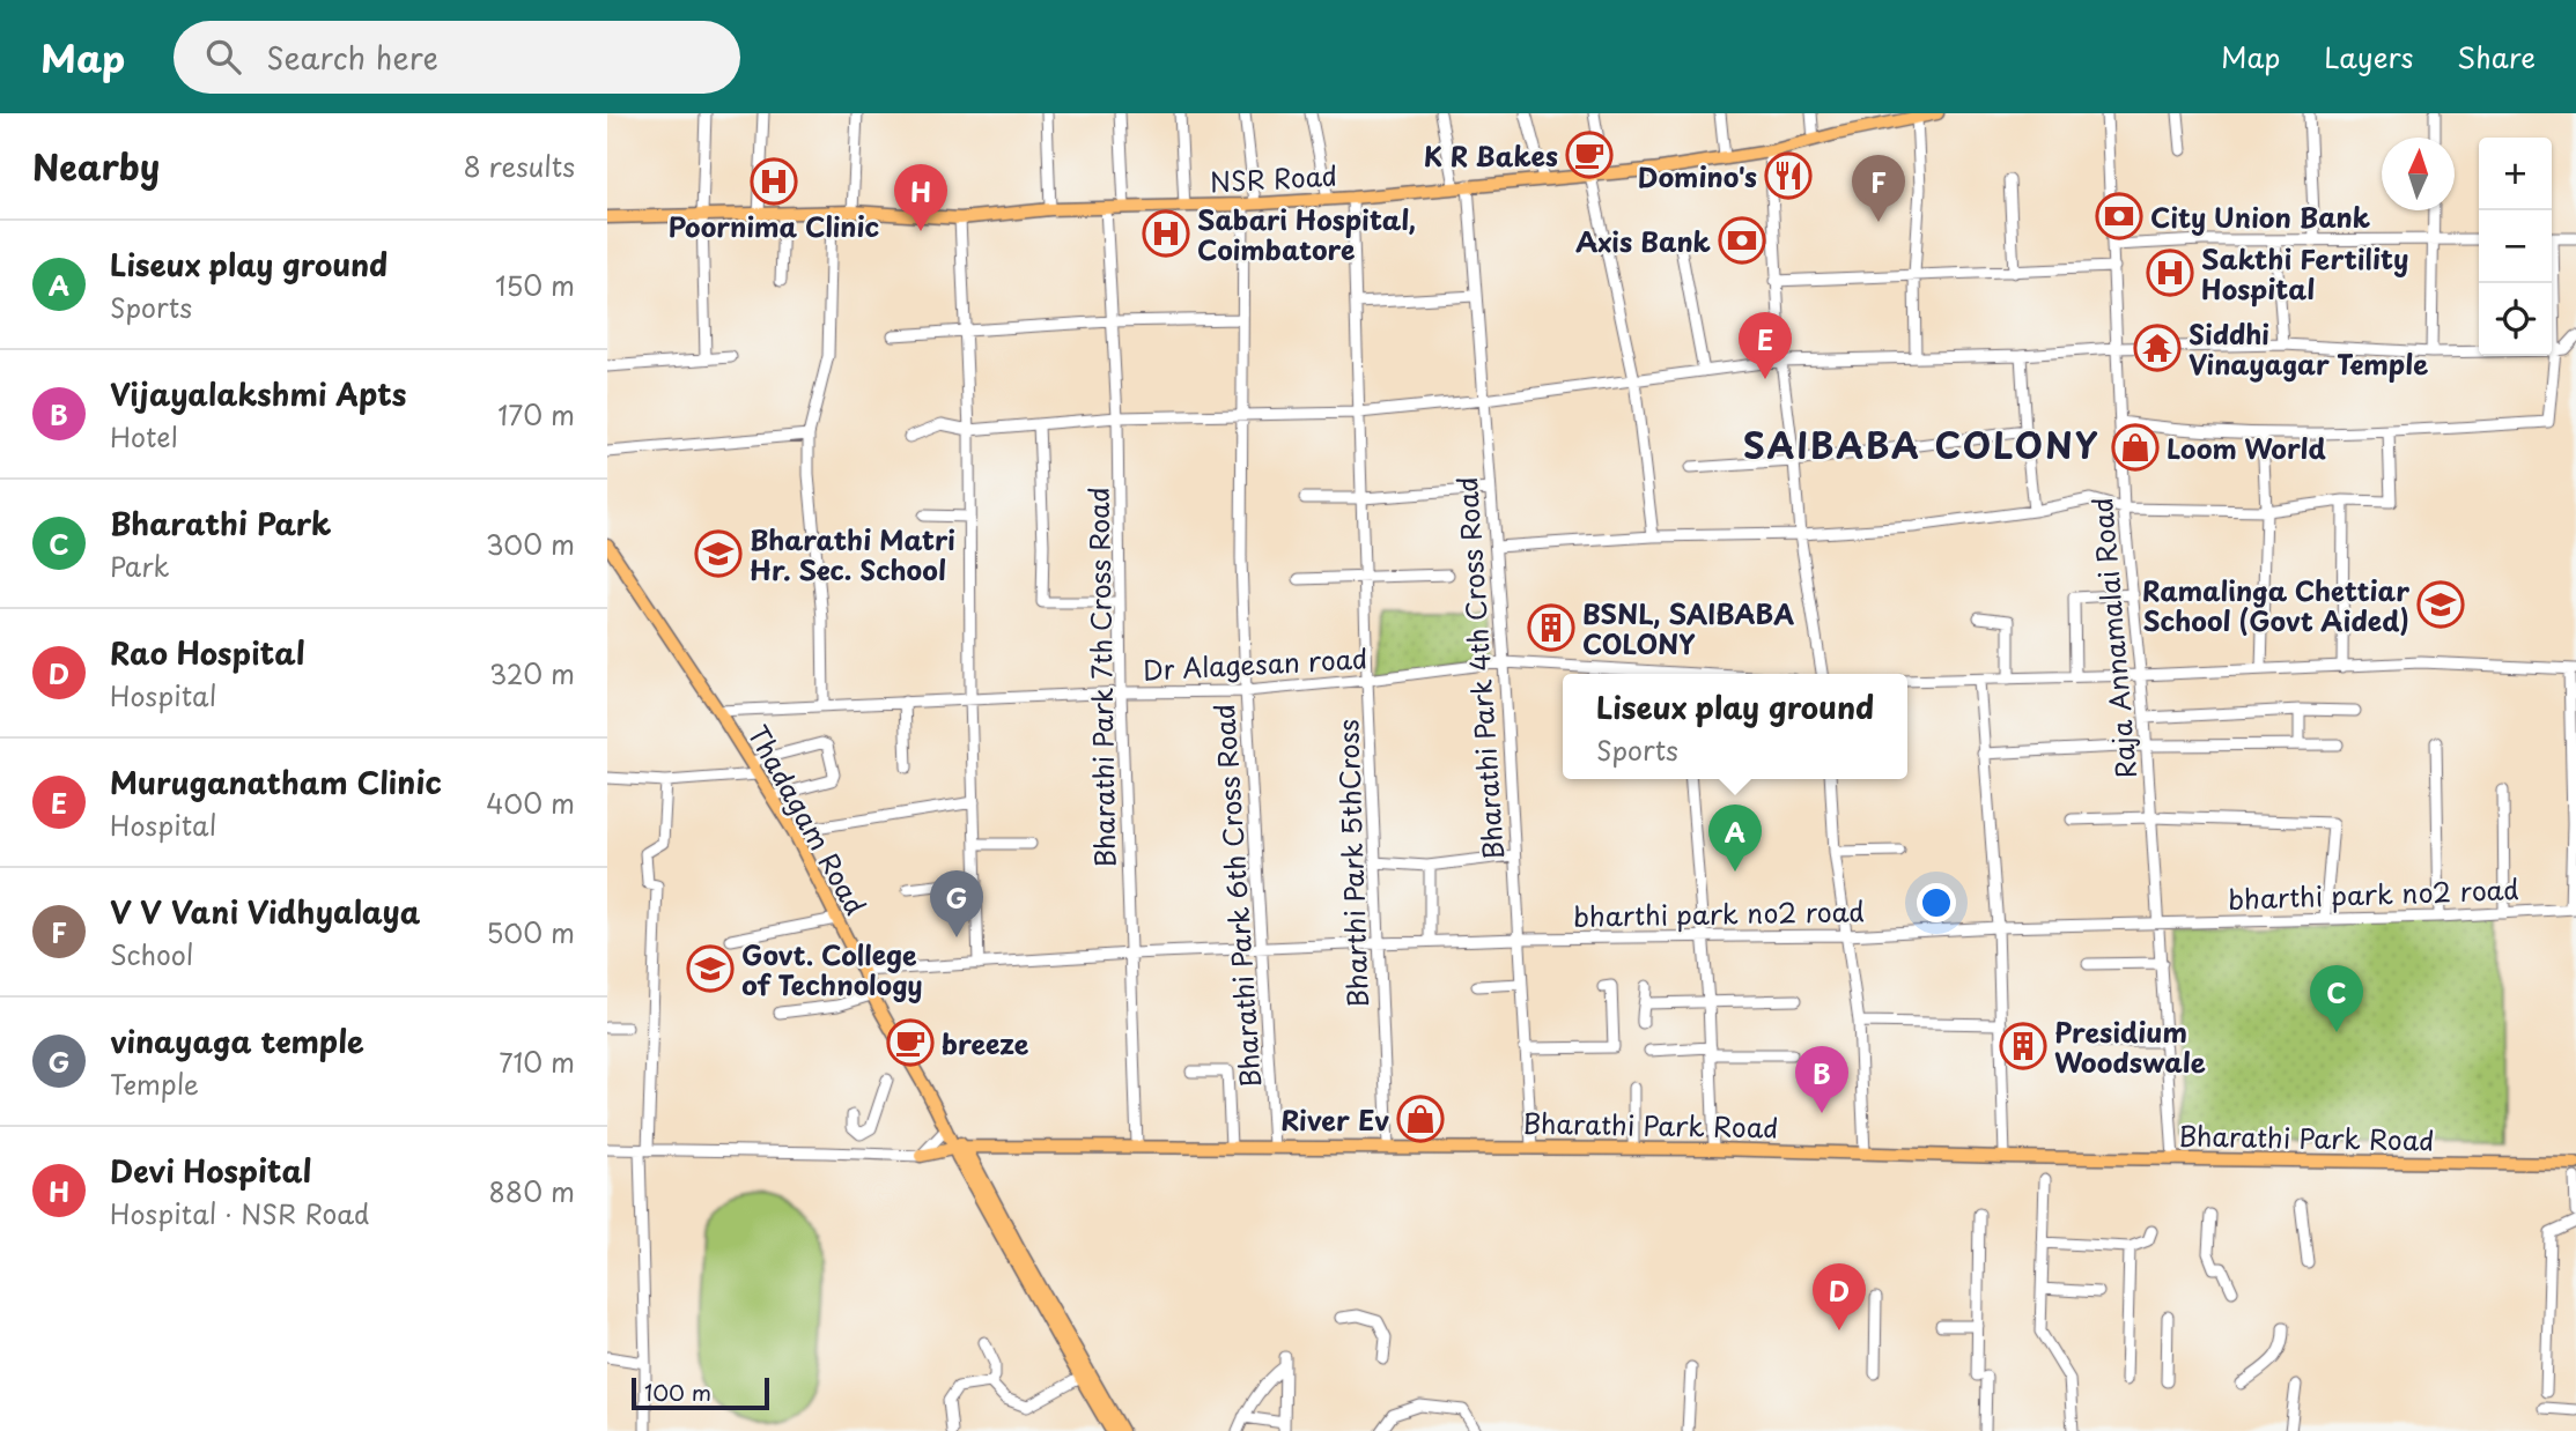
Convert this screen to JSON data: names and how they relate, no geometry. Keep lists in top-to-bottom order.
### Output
{
  "streets": {
    "main road": ["NSR Road", "Thadagam Road", "Bharathi Park Road"],
    "street": [
      "Raja Annamalai Road",
      "Dr Alagesan road",
      "Bharathi Park 4th Cross Road",
      "Bharathi Park 7th Cross Road",
      "Bharthi Park 5thCross",
      "bharthi park no2 road",
      "Bharathi Park 6th Cross Road"
    ]
  },
  "crossings": [
    ["NSR Road", "Bharathi Park 4th Cross Road"],
    ["NSR Road", "Bharathi Park 7th Cross Road"],
    ["NSR Road", "Bharthi Park 5thCross"],
    ["NSR Road", "Bharathi Park 6th Cross Road"],
    ["Raja Annamalai Road", "bharthi park no2 road"],
    ["Raja Annamalai Road", "Bharathi Park Road"],
    ["Dr Alagesan road", "Bharathi Park 4th Cross Road"],
    ["Dr Alagesan road", "Bharathi Park 7th Cross Road"],
    ["Dr Alagesan road", "Thadagam Road"],
    ["Dr Alagesan road", "Bharthi Park 5thCross"],
    ["Dr Alagesan road", "Bharathi Park 6th Cross Road"],
    ["Bharathi Park 4th Cross Road", "bharthi park no2 road"],
    ["Bharathi Park 4th Cross Road", "Bharathi Park Road"],
    ["Bharathi Park 7th Cross Road", "bharthi park no2 road"],
    ["Bharathi Park 7th Cross Road", "Bharathi Park Road"],
    ["Thadagam Road", "bharthi park no2 road"],
    ["Thadagam Road", "Bharathi Park Road"],
    ["Bharthi Park 5thCross", "bharthi park no2 road"],
    ["Bharthi Park 5thCross", "Bharathi Park Road"],
    ["bharthi park no2 road", "Bharathi Park 6th Cross Road"],
    ["Bharathi Park 6th Cross Road", "Bharathi Park Road"]
  ],
  "districts": ["SAIBABA COLONY"],
  "places": {
    "cafe": ["K R Bakes", "breeze"],
    "restaurant": ["Domino's"],
    "hospital": ["Poornima Clinic", "Sabari Hospital, Coimbatore", "Sakthi Fertility Hospital"],
    "bank": ["City Union Bank", "Axis Bank"],
    "temple": ["Siddhi Vinayagar Temple"],
    "shop": ["Loom World", "River Ev"],
    "school or university": ["Bharathi Matri Hr. Sec. School", "Ramalinga Chettiar School (Govt Aided)", "Govt. College of Technology"],
    "building": ["BSNL, SAIBABA COLONY", "Presidium Woodswale"]
  },
  "scale_bar": "100 m",
  "north": "top",
  "page": {
    "header": "Map",
    "search": "Search here",
    "nav": ["Map", "Layers", "Share"],
    "heading": ["Nearby", "8 results"],
    "map_buttons": ["+", "−"],
    "pins": [
      "F",
      "H",
      "E",
      "A",
      "G",
      "C",
      "B",
      "D"
    ],
    "list": [
      {
        "mark": "A",
        "name": "Liseux play ground",
        "note": "Sports",
        "value": "150 m"
      },
      {
        "mark": "B",
        "name": "Vijayalakshmi Apts",
        "note": "Hotel",
        "value": "170 m"
      },
      {
        "mark": "C",
        "name": "Bharathi Park",
        "note": "Park",
        "value": "300 m"
      },
      {
        "mark": "D",
        "name": "Rao Hospital",
        "note": "Hospital",
        "value": "320 m"
      },
      {
        "mark": "E",
        "name": "Muruganatham Clinic",
        "note": "Hospital",
        "value": "400 m"
      },
      {
        "mark": "F",
        "name": "V V Vani Vidhyalaya",
        "note": "School",
        "value": "500 m"
      },
      {
        "mark": "G",
        "name": "vinayaga temple",
        "note": "Temple",
        "value": "710 m"
      },
      {
        "mark": "H",
        "name": "Devi Hospital",
        "note": "Hospital · NSR Road",
        "value": "880 m"
      }
    ],
    "popup": ["Liseux play ground", "Sports"],
    "scale": "100 m"
  }
}
